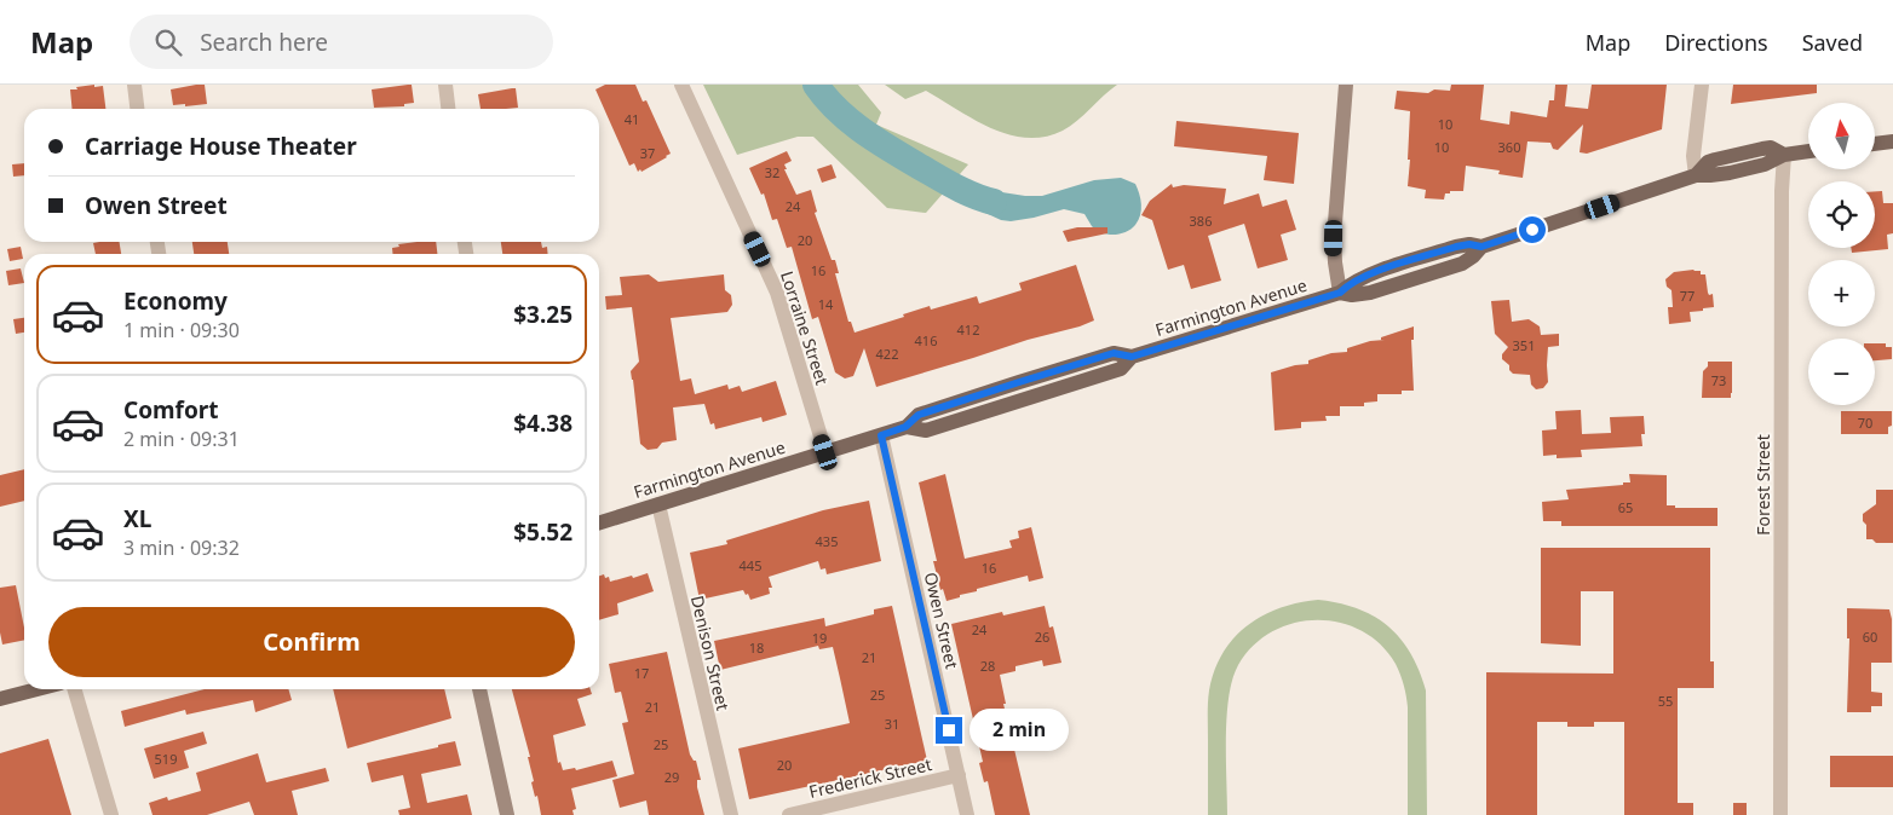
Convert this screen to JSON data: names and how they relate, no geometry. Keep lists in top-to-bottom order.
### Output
{
  "streets": {
    "main road": ["Farmington Avenue"],
    "street": [
      "Lorraine Street",
      "Forest Street",
      "Owen Street",
      "Denison Street",
      "Frederick Street"
    ]
  },
  "crossings": [
    ["Farmington Avenue", "Lorraine Street"],
    ["Farmington Avenue", "Forest Street"],
    ["Farmington Avenue", "Owen Street"],
    ["Farmington Avenue", "Denison Street"],
    ["Owen Street", "Frederick Street"]
  ],
  "house_numbers": [
    "41",
    "10",
    "10",
    "360",
    "37",
    "32",
    "24",
    "386",
    "20",
    "16",
    "77",
    "14",
    "412",
    "416",
    "351",
    "422",
    "73",
    "70",
    "65",
    "435",
    "445",
    "16",
    "24",
    "26",
    "60",
    "19",
    "18",
    "21",
    "28",
    "17",
    "25",
    "55",
    "21",
    "31",
    "25",
    "519",
    "20",
    "29"
  ],
  "north": "top",
  "page": {
    "header": "Map",
    "search": "Search here",
    "nav": ["Map", "Directions", "Saved"],
    "map_buttons": ["+", "−"],
    "banner": ["Carriage House Theater", "Owen Street"],
    "list": [
      {
        "name": "Economy",
        "note": "1 min · 09:30",
        "value": "$3.25"
      },
      {
        "name": "Comfort",
        "note": "2 min · 09:31",
        "value": "$4.38"
      },
      {
        "name": "XL",
        "note": "3 min · 09:32",
        "value": "$5.52"
      }
    ],
    "buttons": "Confirm",
    "bubble": "2 min"
  }
}
